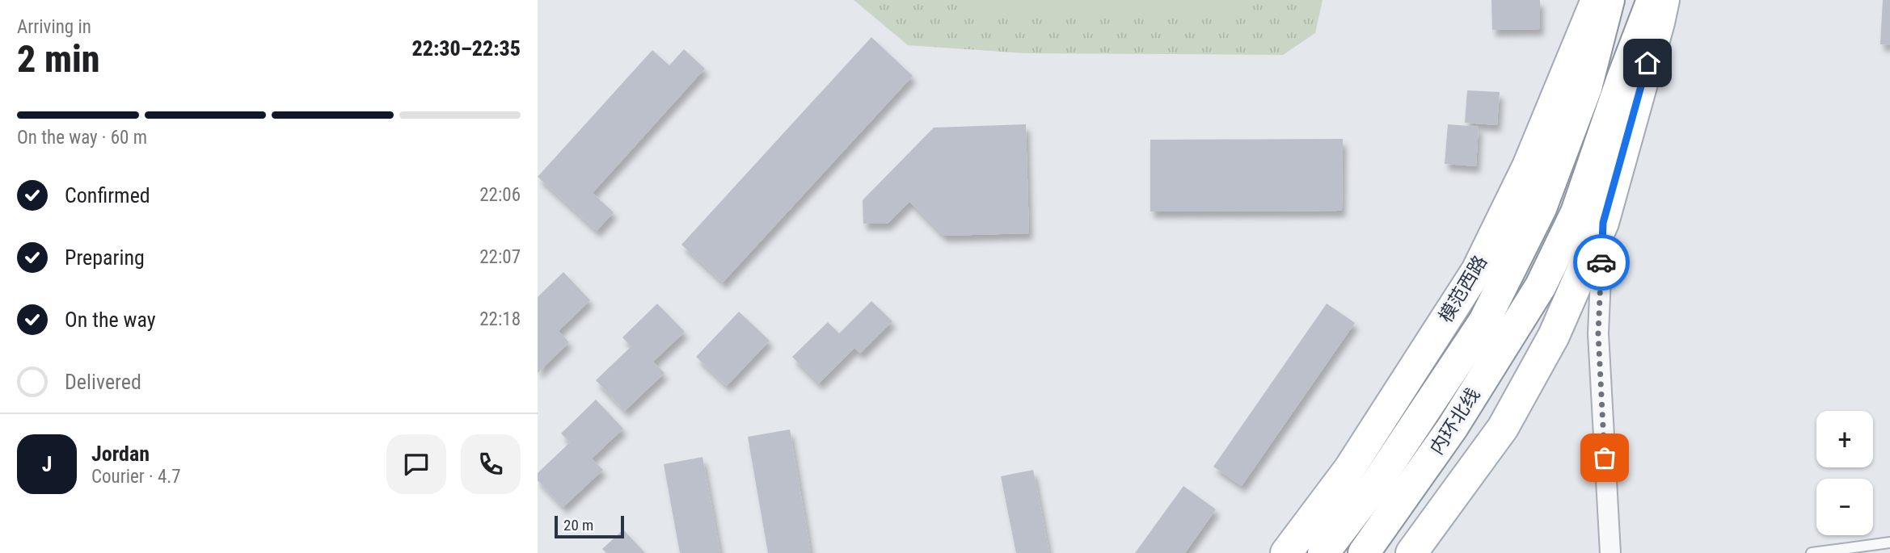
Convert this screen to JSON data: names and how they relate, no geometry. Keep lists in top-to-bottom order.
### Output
{
  "streets": {
    "main road": ["模范西路", "内环北线"]
  },
  "scale_bar": "20 m",
  "page": {
    "heading": ["2 min", "Arriving in", "22:30–22:35"],
    "panel": ["Jordan", "Courier · 4.7"],
    "bar": "On the way · 60 m",
    "list": [
      ["Confirmed", "22:06"],
      ["Preparing", "22:07"],
      ["On the way", "22:18"],
      "Delivered"
    ],
    "map_buttons": ["+", "−"],
    "round": "J",
    "scale": "20 m"
  }
}
